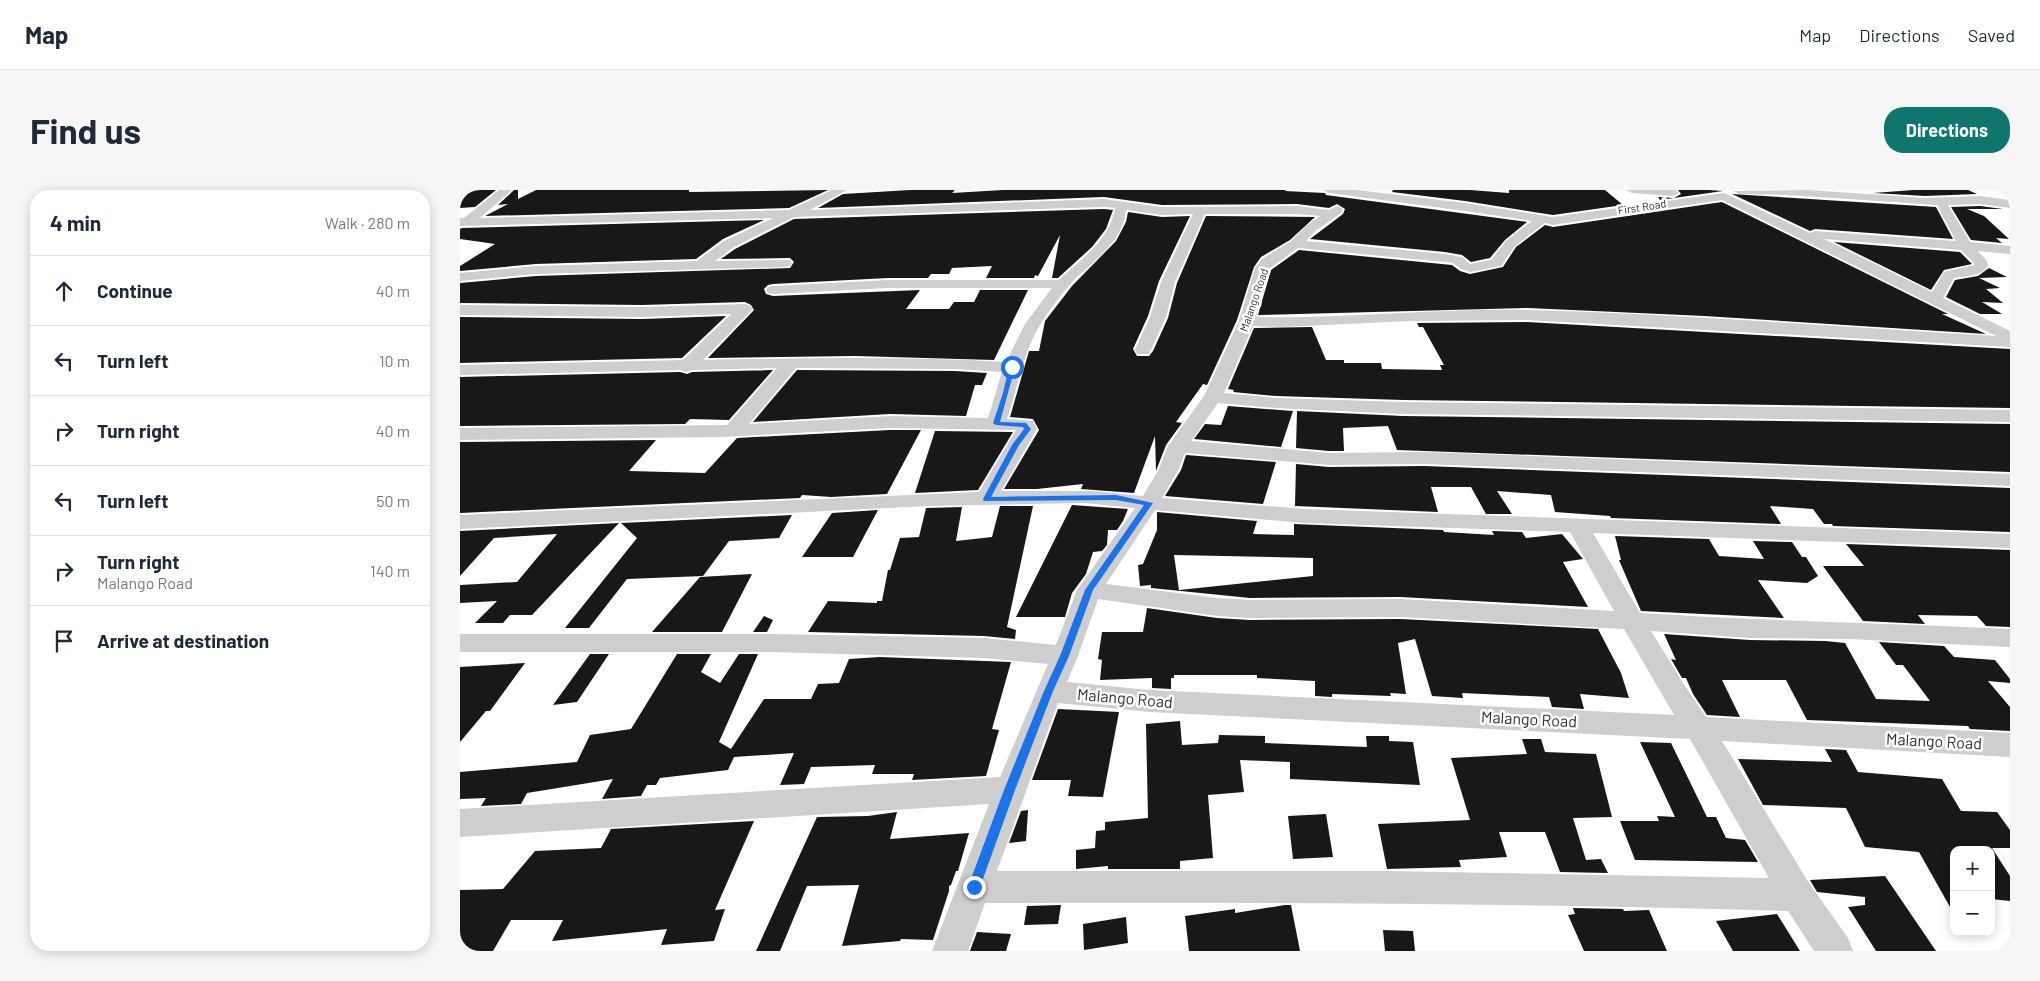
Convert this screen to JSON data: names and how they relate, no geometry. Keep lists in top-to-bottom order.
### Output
{
  "streets": {
    "street": ["First Road", "Malango Road"]
  },
  "crossings": [
    ["First Road", "Malango Road"]
  ],
  "page": {
    "header": "Map",
    "nav": ["Map", "Directions", "Saved"],
    "buttons": "Directions",
    "title": "Find us",
    "heading": ["4 min", "Walk · 280 m"],
    "list": [
      ["Continue", "40 m"],
      ["Turn left", "10 m"],
      ["Turn right", "40 m"],
      ["Turn left", "50 m"],
      ["Turn right", "Malango Road", "140 m"],
      "Arrive at destination"
    ],
    "map_buttons": ["+", "−"]
  }
}
